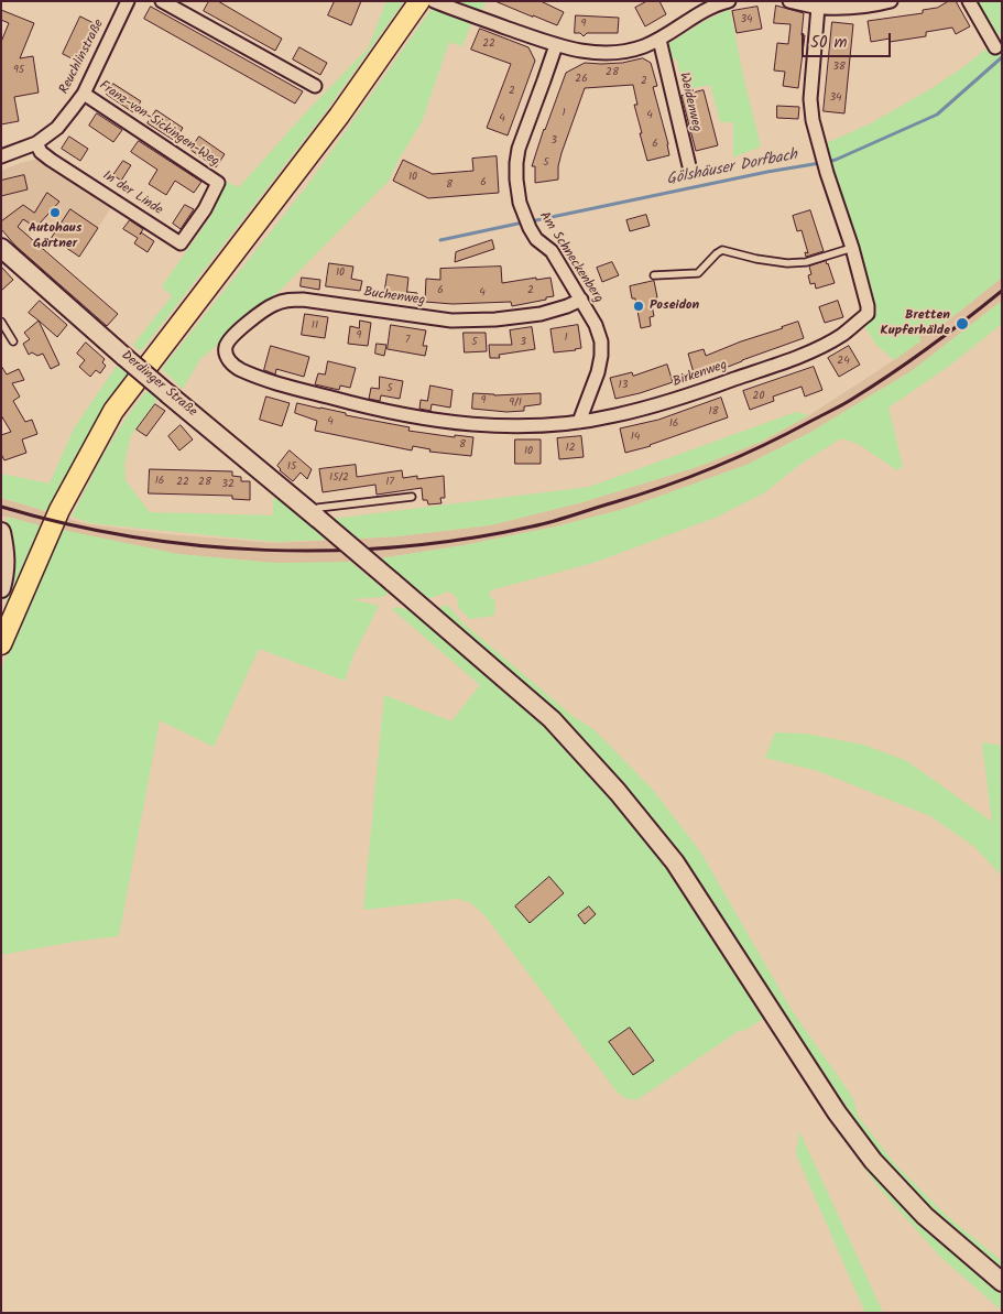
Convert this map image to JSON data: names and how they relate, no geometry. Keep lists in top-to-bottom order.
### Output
{
  "streets": {
    "main road": ["Derdinger Straße"],
    "street": [
      "Reuchlinstraße",
      "Weidenweg",
      "Franz-von-Sickingen-Weg",
      "In der Linde",
      "Am Schneckenberg",
      "Buchenweg",
      "Birkenweg"
    ]
  },
  "crossings": [
    ["Reuchlinstraße", "Franz-von-Sickingen-Weg"],
    ["Reuchlinstraße", "In der Linde"],
    ["Franz-von-Sickingen-Weg", "In der Linde"],
    ["Am Schneckenberg", "Buchenweg"],
    ["Am Schneckenberg", "Birkenweg"],
    ["Buchenweg", "Birkenweg"]
  ],
  "water": ["Gölshäuser Dorfbach"],
  "places": ["Autohaus Gärtner", "Poseidon", "Bretten Kupferhälde"],
  "house_numbers": [
    "34",
    "9",
    "22",
    "38",
    "95",
    "28",
    "26",
    "2",
    "2",
    "34",
    "1",
    "4",
    "4",
    "3",
    "6",
    "5",
    "10",
    "6",
    "8",
    "10",
    "6",
    "2",
    "4",
    "11",
    "9",
    "1",
    "7",
    "5",
    "3",
    "24",
    "13",
    "5",
    "20",
    "9",
    "9/1",
    "18",
    "4",
    "16",
    "14",
    "8",
    "12",
    "10",
    "15",
    "15/2",
    "16",
    "22",
    "28",
    "17",
    "32"
  ],
  "scale_bar": "50 m"
}
